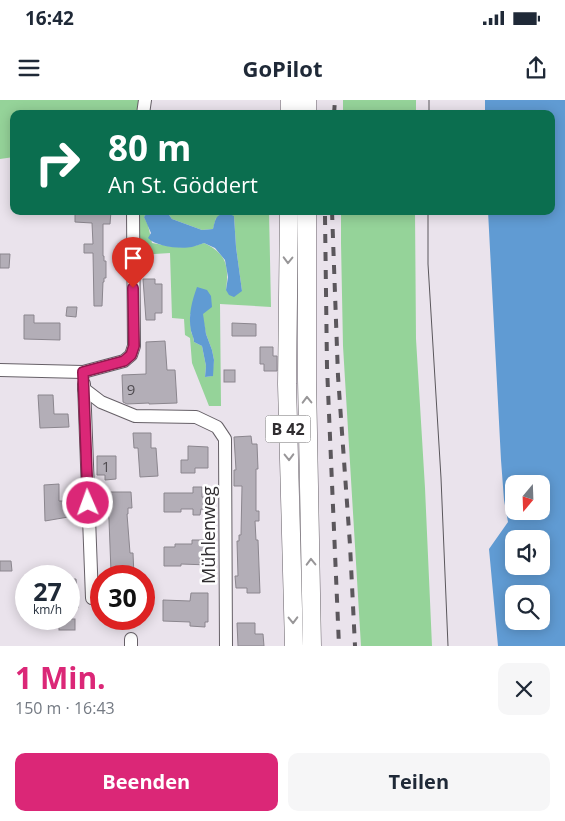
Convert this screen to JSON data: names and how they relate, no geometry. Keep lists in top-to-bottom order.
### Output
{
  "streets": {
    "highway": ["B 42"],
    "street": ["Mühlenweg"]
  },
  "house_numbers": ["9", "1"],
  "north": "bottom",
  "page": {
    "status": "16:42",
    "header": "GoPilot",
    "turn": ["80 m", "An St. Göddert"],
    "speed": "27 km/h",
    "limit": "30",
    "heading": ["1 Min.", "150 m · 16:43"],
    "buttons": ["Beenden", "Teilen"]
  }
}
